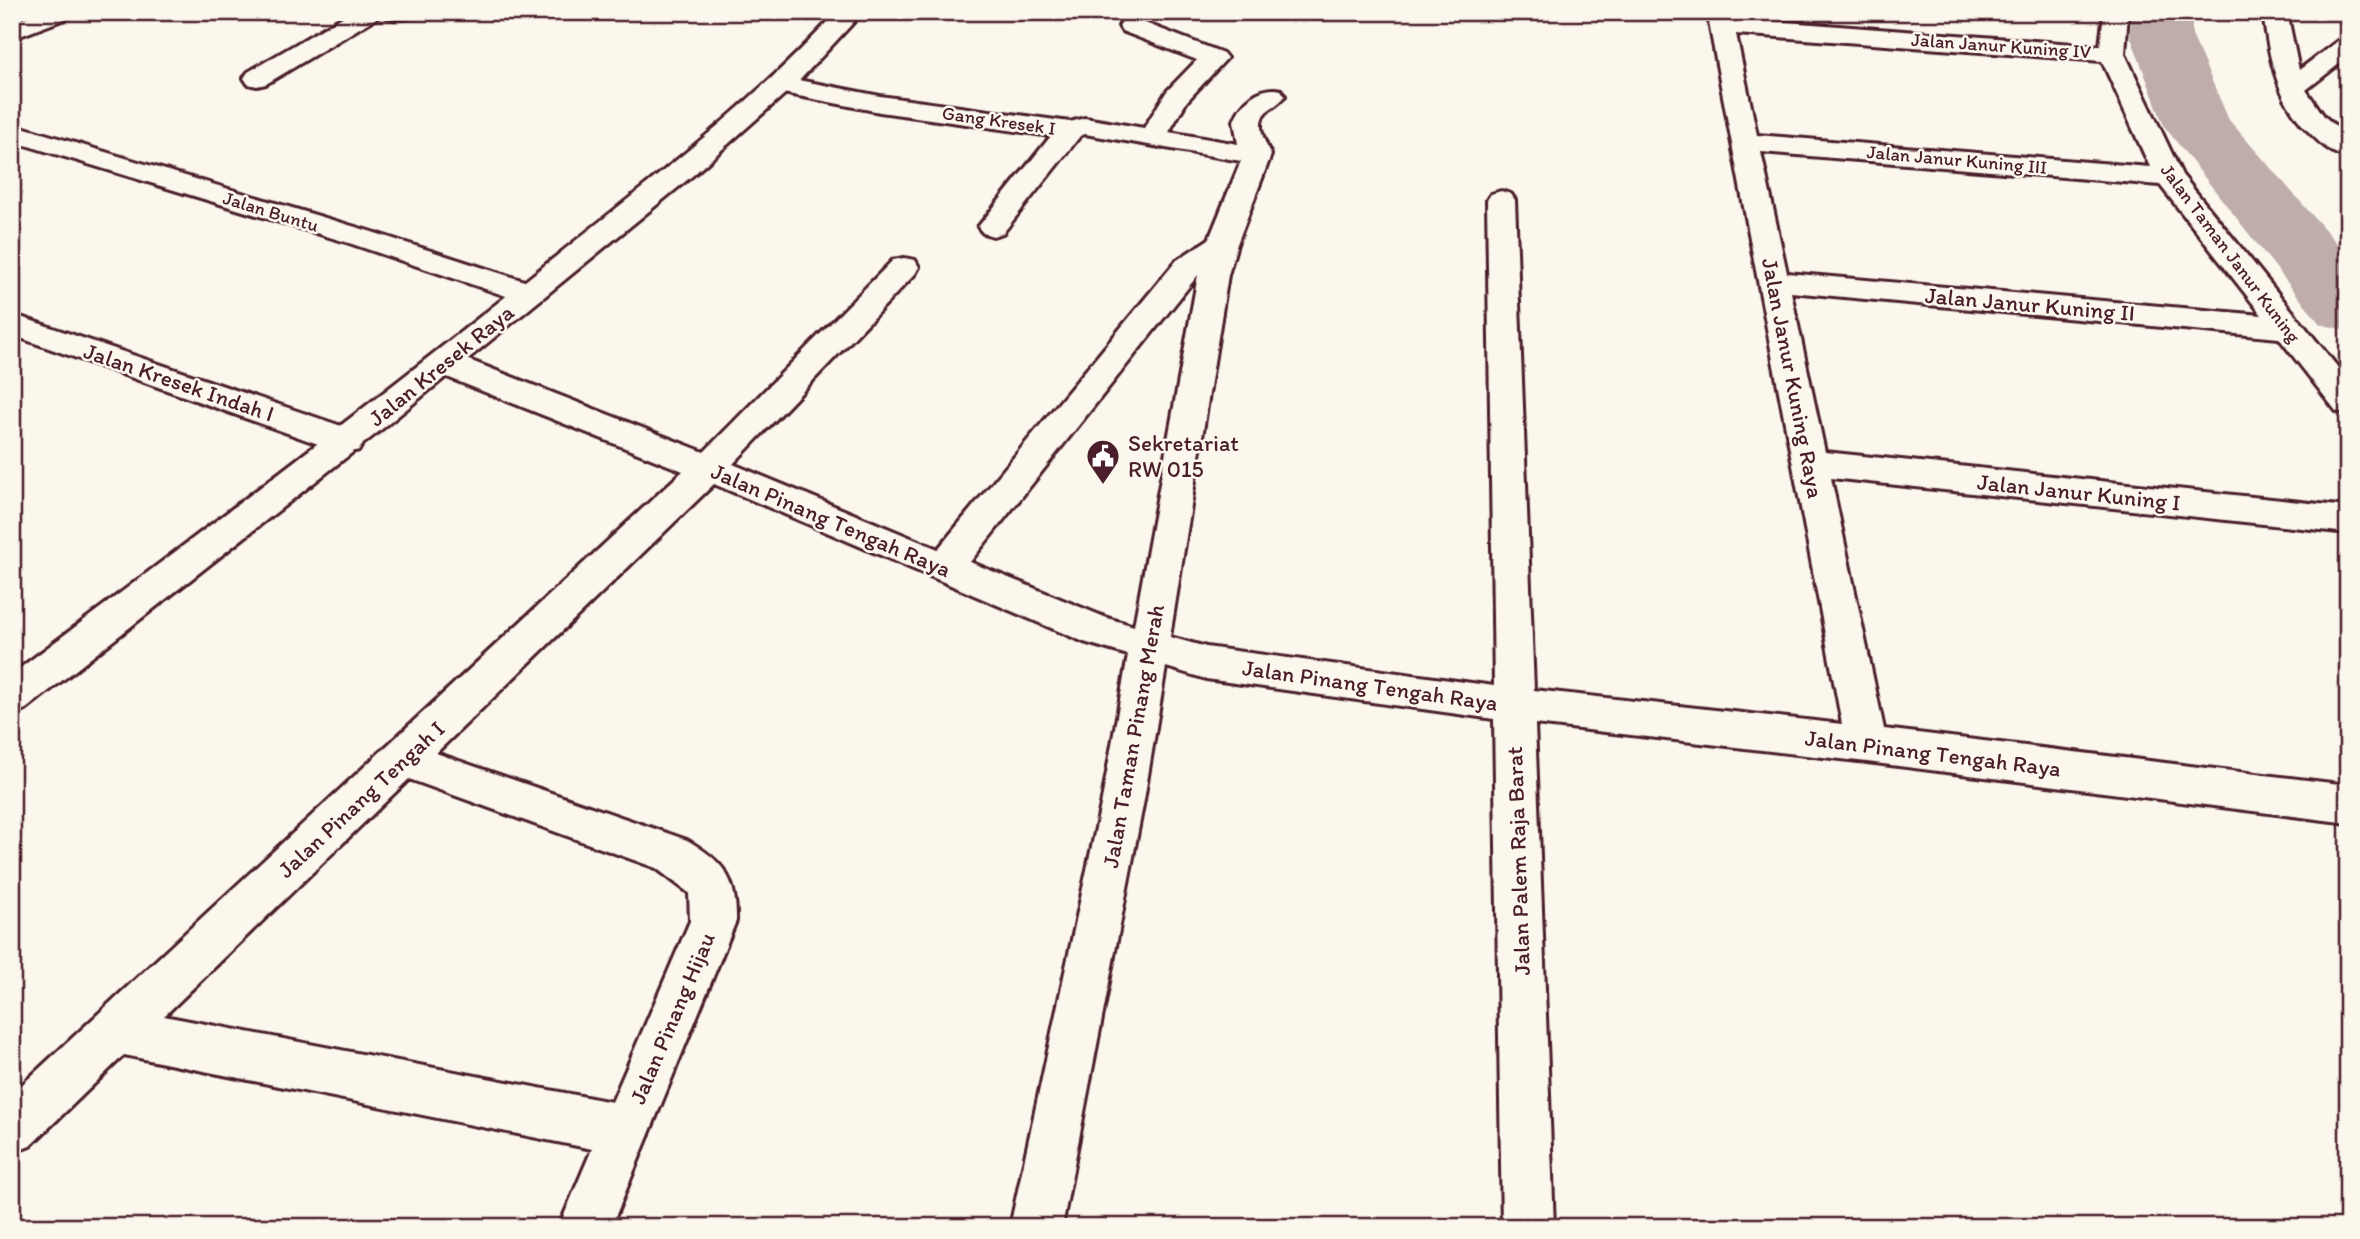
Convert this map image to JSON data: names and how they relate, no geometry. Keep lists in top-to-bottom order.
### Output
{
  "streets": {
    "street": [
      "Jalan Janur Kuning IV",
      "Gang Kresek I",
      "Jalan Janur Kuning III",
      "Jalan Buntu",
      "Jalan Taman Janur Kuning",
      "Jalan Janur Kuning II",
      "Jalan Kresek Raya",
      "Jalan Janur Kuning Raya",
      "Jalan Kresek Indah I",
      "Jalan Janur Kuning I",
      "Jalan Pinang Tengah Raya",
      "Jalan Taman Pinang Merah",
      "Jalan Pinang Tengah I",
      "Jalan Palem Raja Barat",
      "Jalan Pinang Hijau"
    ]
  },
  "crossings": [
    ["Jalan Janur Kuning IV", "Jalan Taman Janur Kuning"],
    ["Jalan Janur Kuning IV", "Jalan Janur Kuning Raya"],
    ["Gang Kresek I", "Jalan Kresek Raya"],
    ["Gang Kresek I", "Jalan Taman Pinang Merah"],
    ["Jalan Janur Kuning III", "Jalan Taman Janur Kuning"],
    ["Jalan Janur Kuning III", "Jalan Janur Kuning Raya"],
    ["Jalan Buntu", "Jalan Kresek Raya"],
    ["Jalan Taman Janur Kuning", "Jalan Janur Kuning II"],
    ["Jalan Janur Kuning II", "Jalan Janur Kuning Raya"],
    ["Jalan Kresek Raya", "Jalan Kresek Indah I"],
    ["Jalan Kresek Raya", "Jalan Pinang Tengah Raya"],
    ["Jalan Janur Kuning Raya", "Jalan Janur Kuning I"],
    ["Jalan Janur Kuning Raya", "Jalan Pinang Tengah Raya"],
    ["Jalan Pinang Tengah Raya", "Jalan Taman Pinang Merah"],
    ["Jalan Pinang Tengah Raya", "Jalan Pinang Tengah I"],
    ["Jalan Pinang Tengah Raya", "Jalan Palem Raja Barat"],
    ["Jalan Pinang Tengah I", "Jalan Pinang Hijau"]
  ],
  "places": {
    "public building": ["Sekretariat RW 015"]
  }
}
